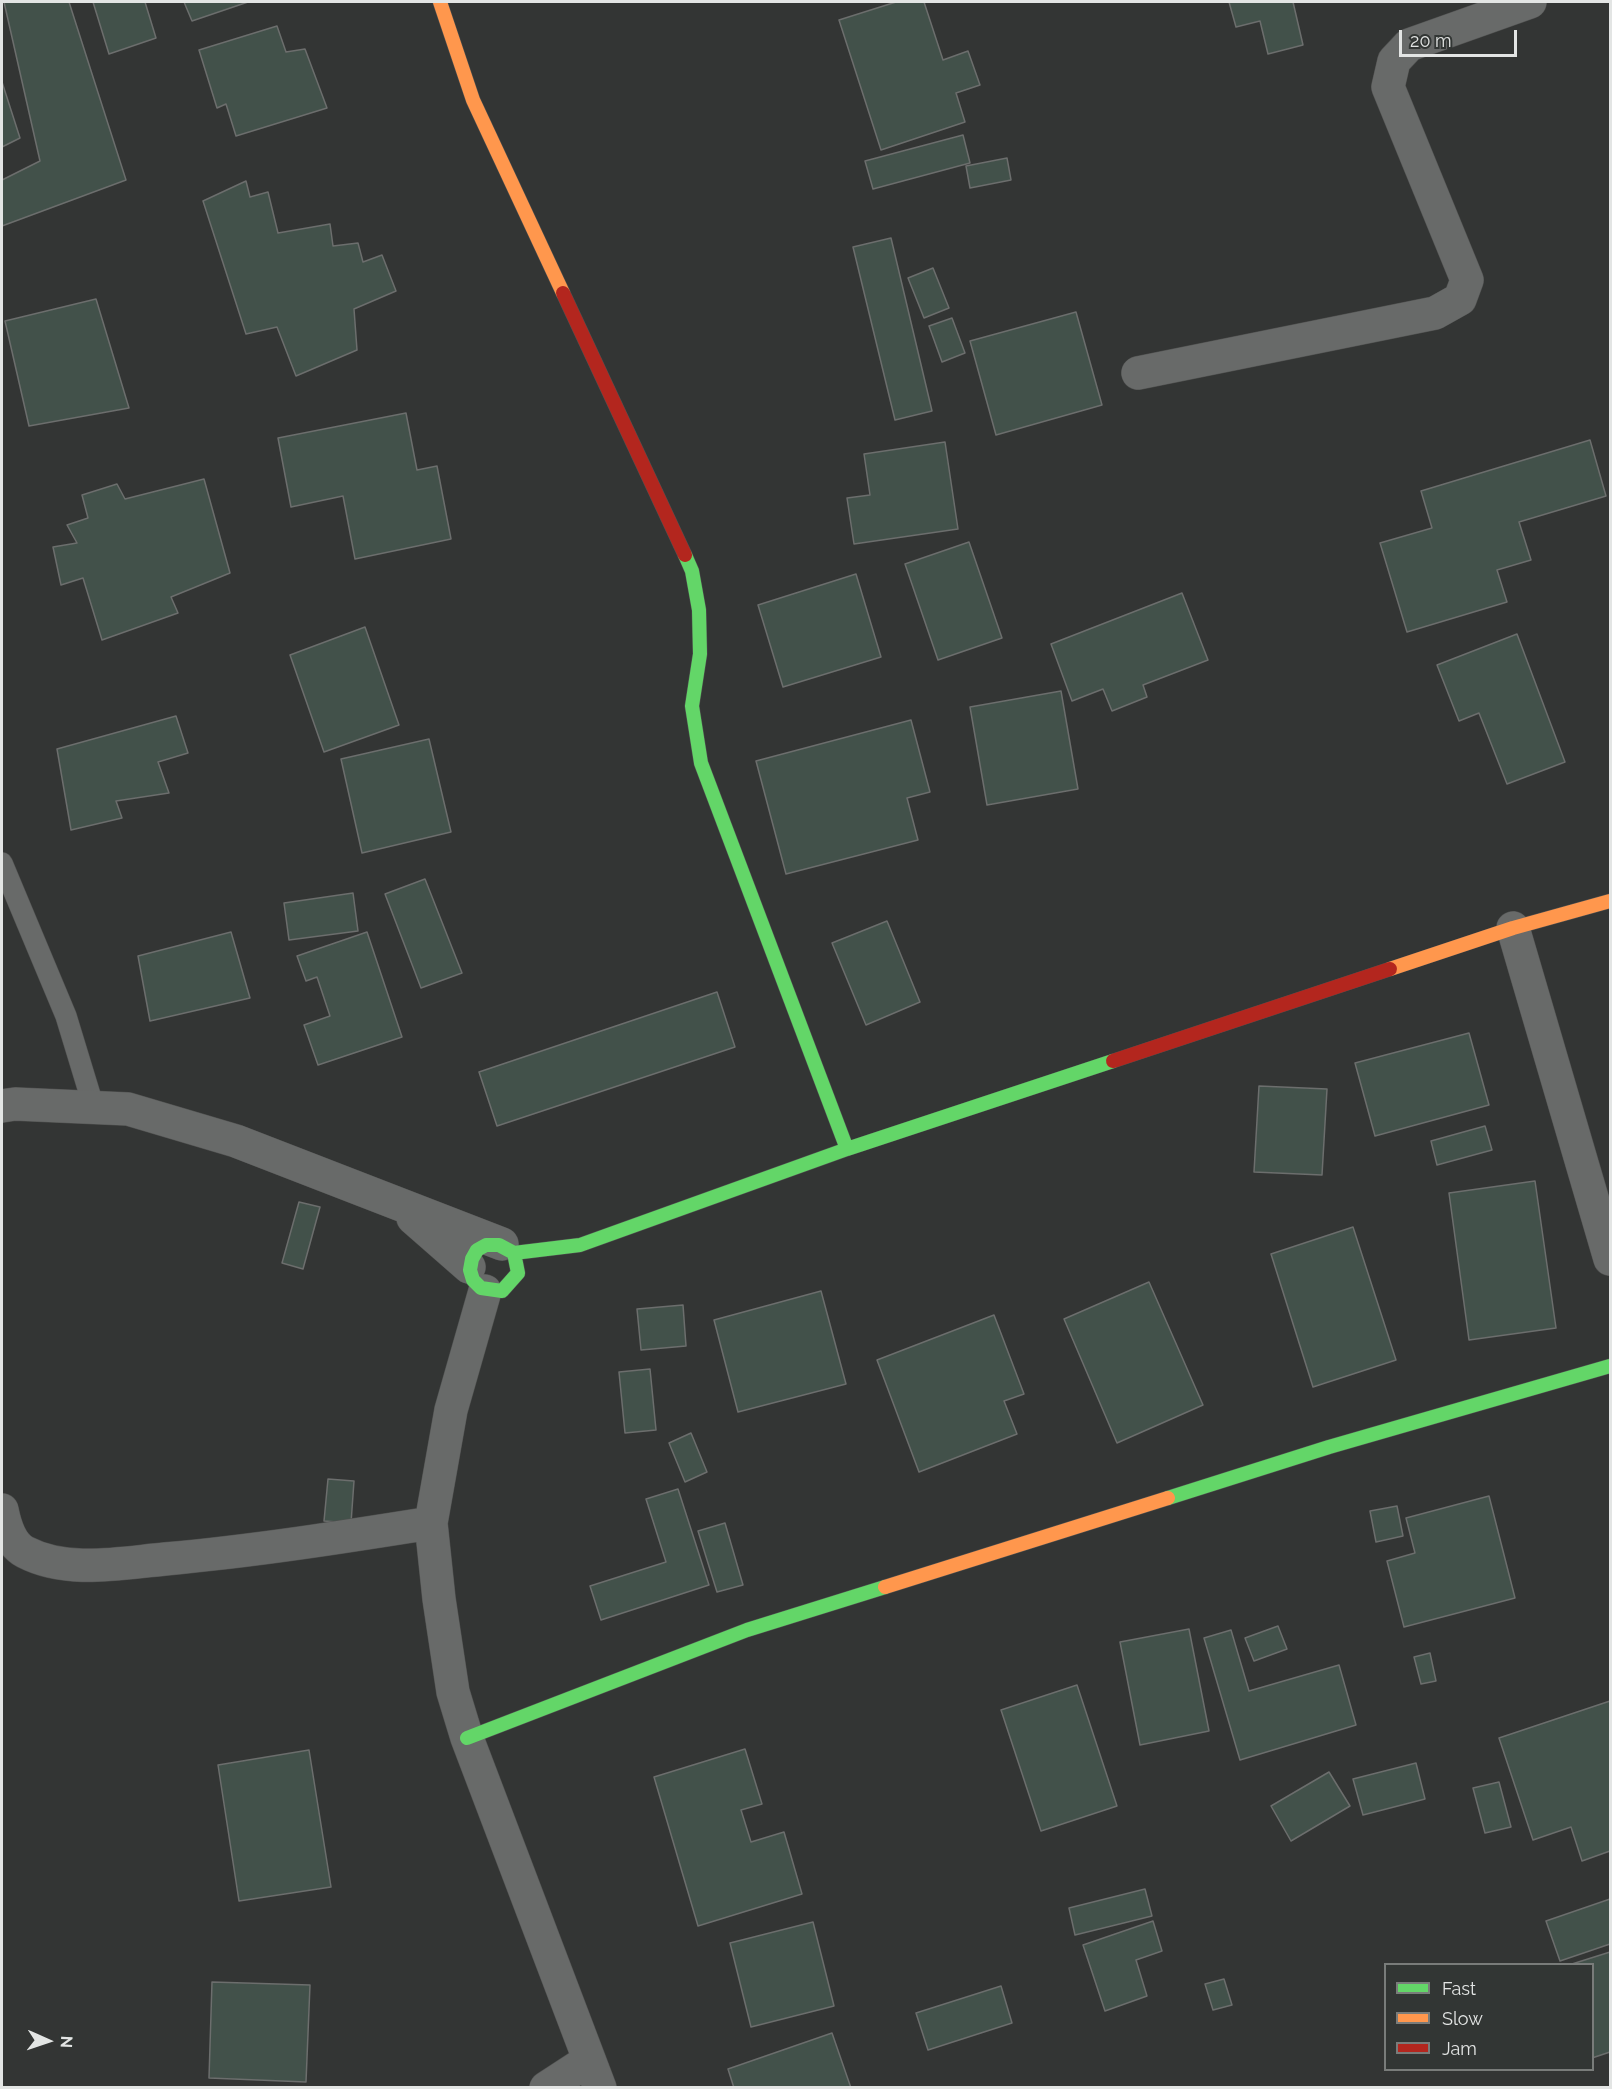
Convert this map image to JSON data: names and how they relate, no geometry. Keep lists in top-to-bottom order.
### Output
{
  "legend": ["Fast", "Slow", "Jam"],
  "scale_bar": "20 m",
  "north": "right"
}
